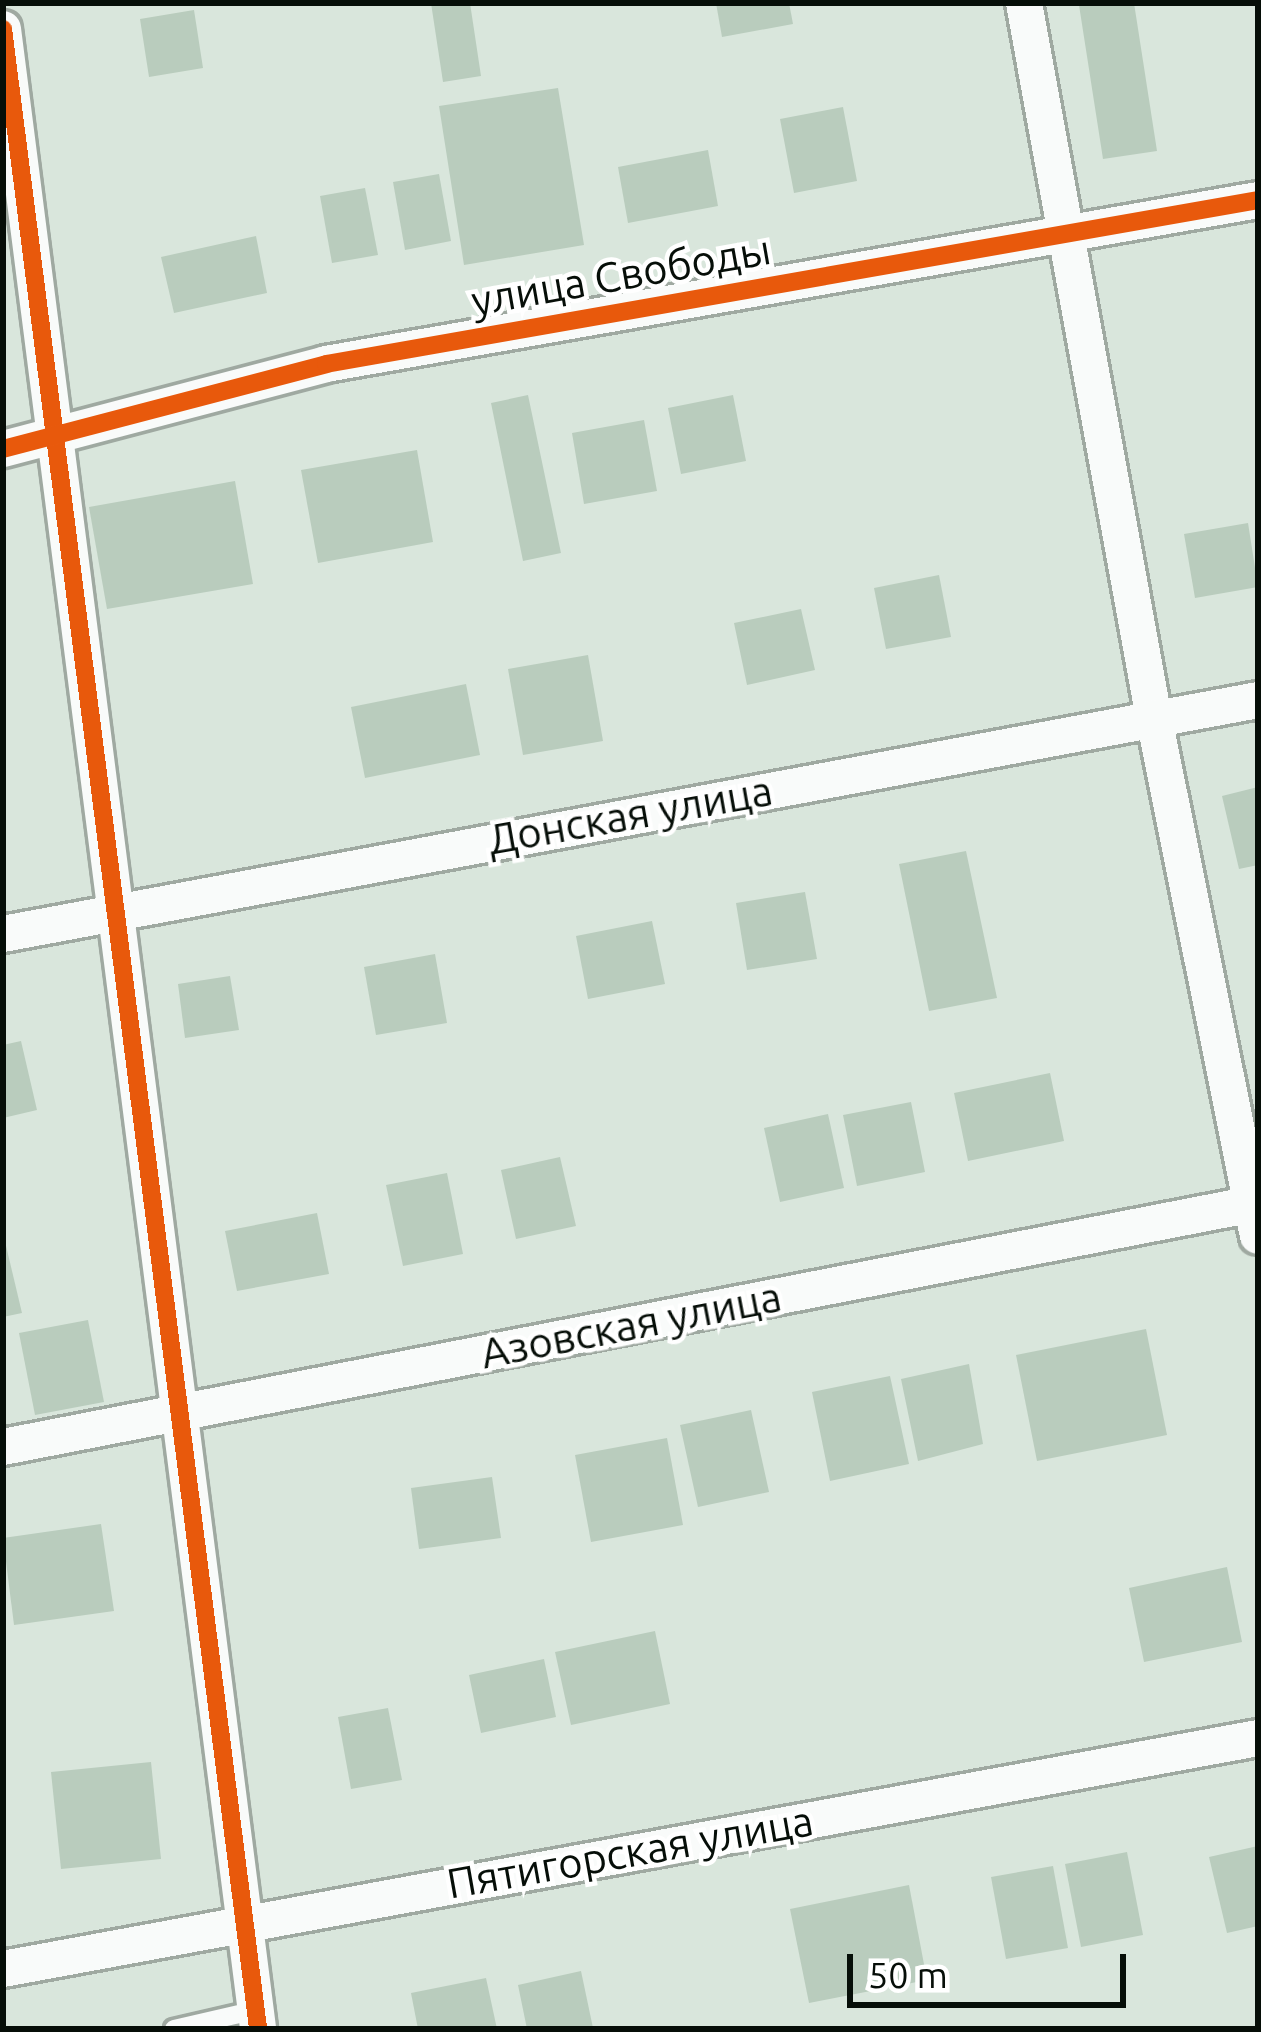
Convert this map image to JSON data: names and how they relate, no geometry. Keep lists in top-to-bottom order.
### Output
{
  "streets": {
    "street": [
      "улица Свободы",
      "Донская улица",
      "Азовская улица",
      "Пятигорская улица"
    ]
  },
  "scale_bar": "50 m"
}
